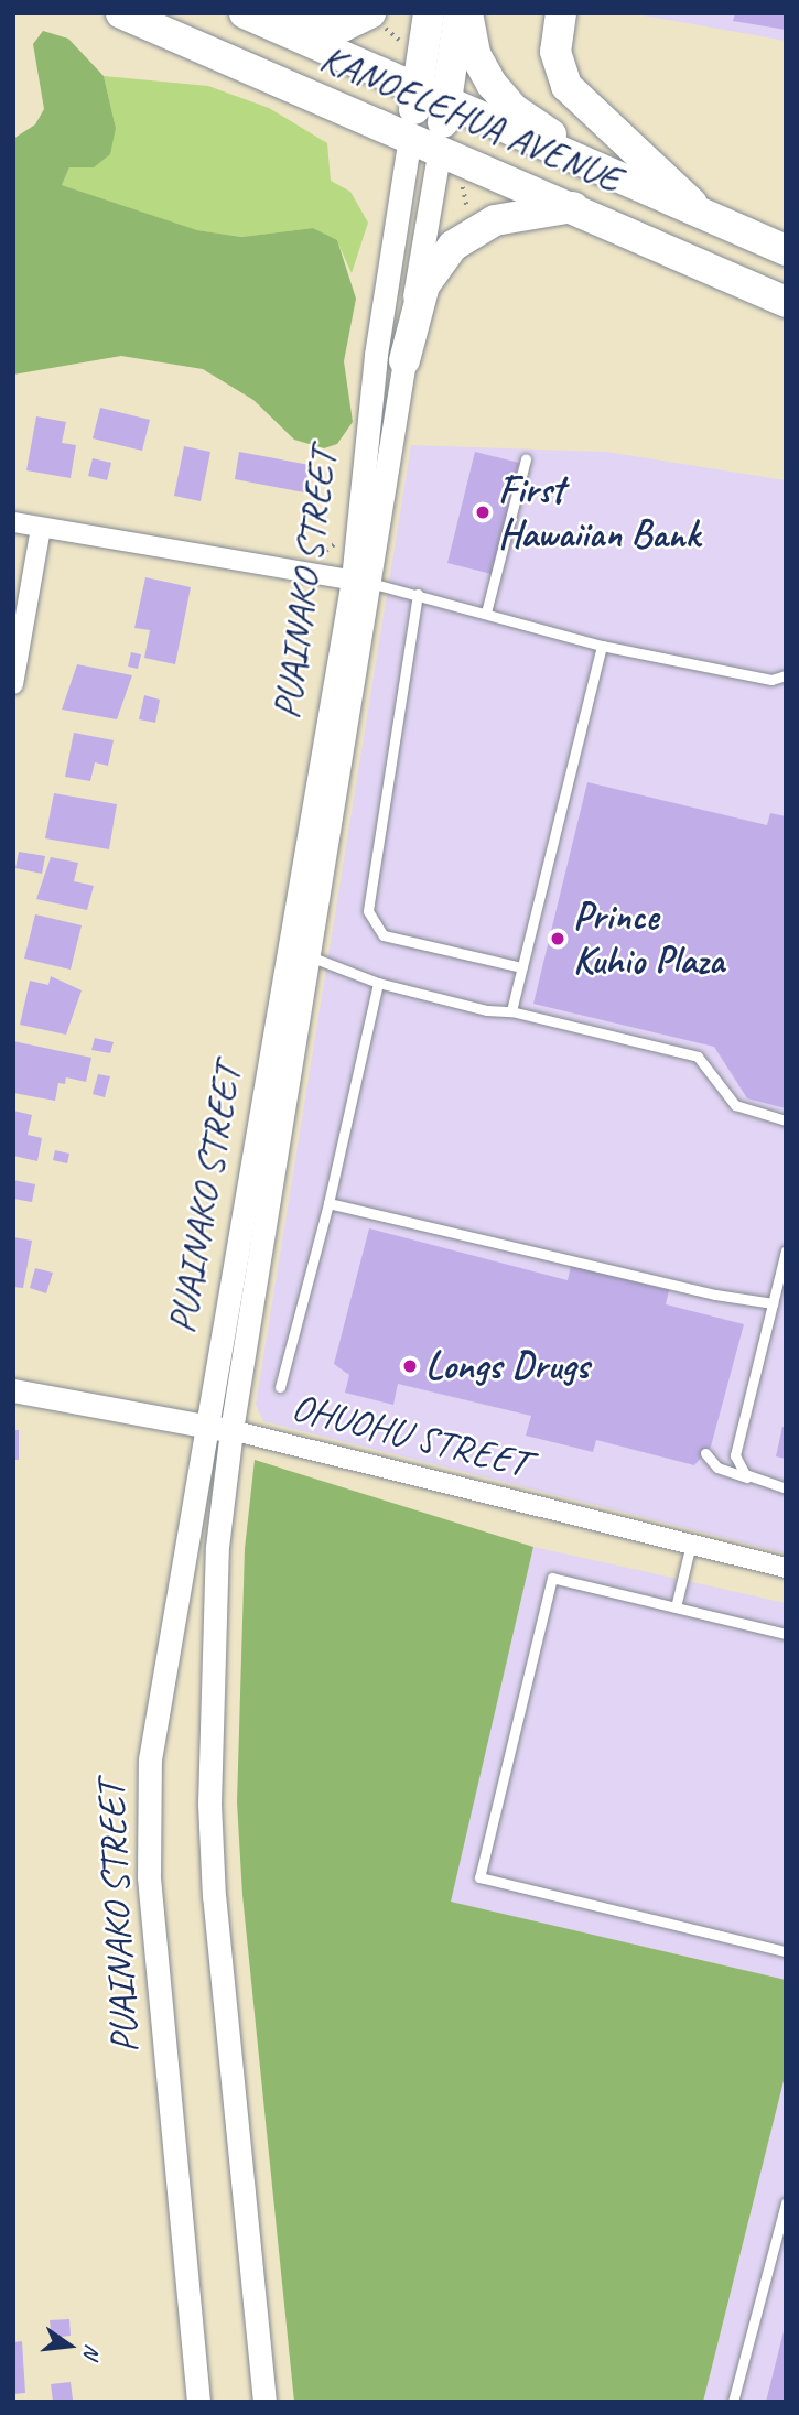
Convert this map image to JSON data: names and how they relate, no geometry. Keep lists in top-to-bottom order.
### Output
{
  "streets": {
    "highway": ["KANOELEHUA AVENUE", "PUAINAKO STREET"],
    "street": ["OHUOHU STREET"]
  },
  "crossings": [
    ["KANOELEHUA AVENUE", "PUAINAKO STREET"],
    ["PUAINAKO STREET", "OHUOHU STREET"]
  ],
  "places": ["First Hawaiian Bank", "Prince Kuhio Plaza", "Longs Drugs"],
  "north": "right"
}
